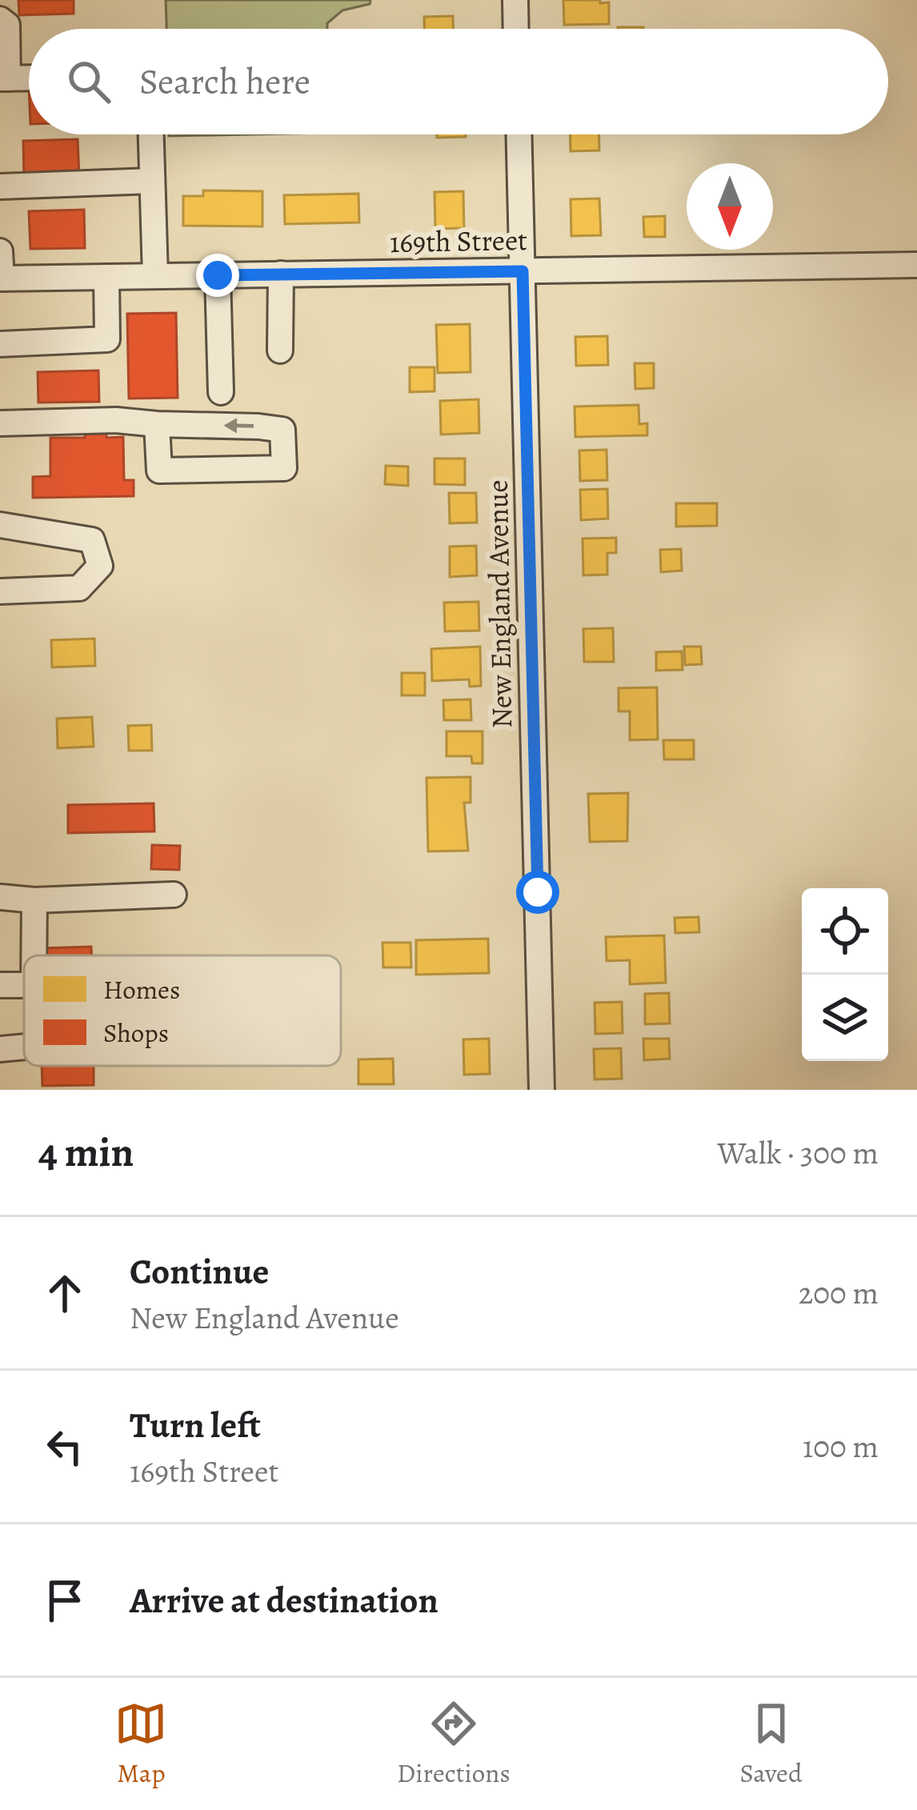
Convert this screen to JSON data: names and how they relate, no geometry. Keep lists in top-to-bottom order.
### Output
{
  "streets": {
    "street": ["169th Street", "New England Avenue"]
  },
  "crossings": [
    ["169th Street", "New England Avenue"]
  ],
  "legend": ["Homes", "Shops"],
  "north": "bottom",
  "page": {
    "search": "Search here",
    "heading": ["4 min", "Walk · 300 m"],
    "list": [
      ["Continue", "New England Avenue", "200 m"],
      ["Turn left", "169th Street", "100 m"],
      "Arrive at destination"
    ],
    "nav": ["Map", "Directions", "Saved"]
  }
}
